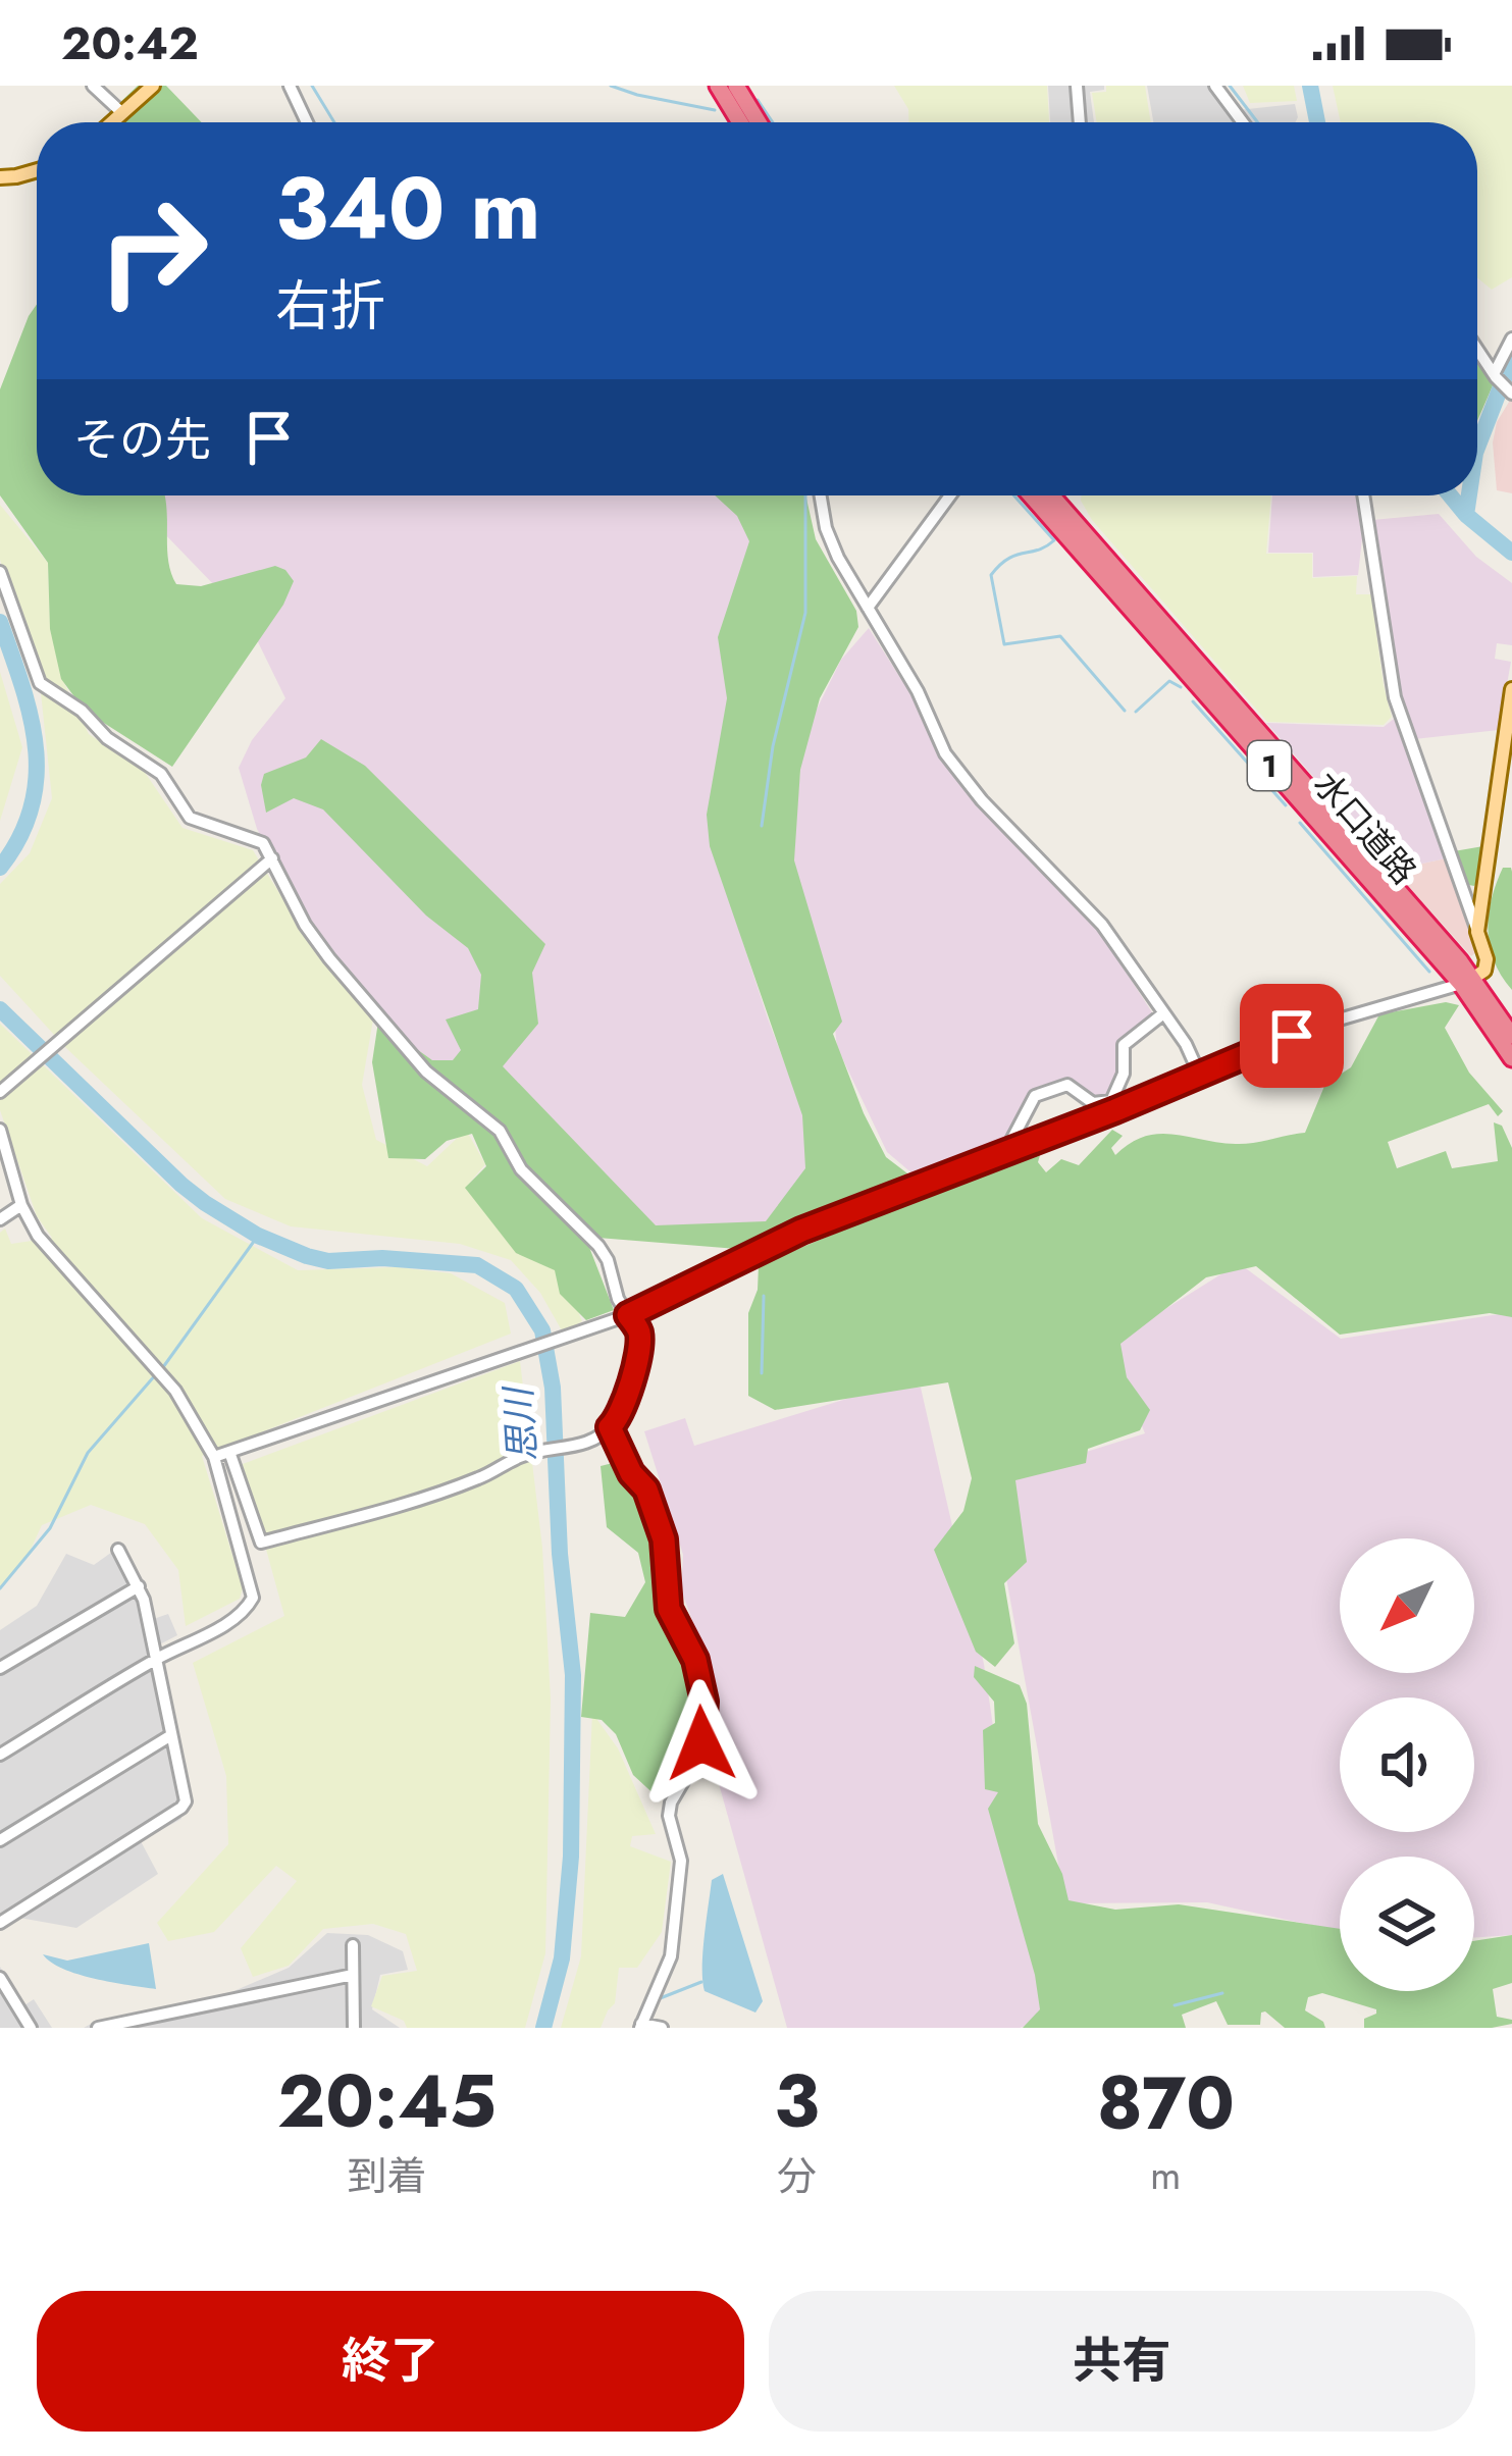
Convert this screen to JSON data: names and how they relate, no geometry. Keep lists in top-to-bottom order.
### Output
{
  "streets": {
    "highway": ["1", "水口道路"]
  },
  "water": ["思川"],
  "north": "bottom left",
  "page": {
    "status": "20:42",
    "turn": ["340 m", "右折"],
    "then": "その先",
    "eta": [
      "20:45",
      "到着",
      "3",
      "分",
      "870",
      "m"
    ],
    "buttons": ["終了", "共有"]
  }
}
